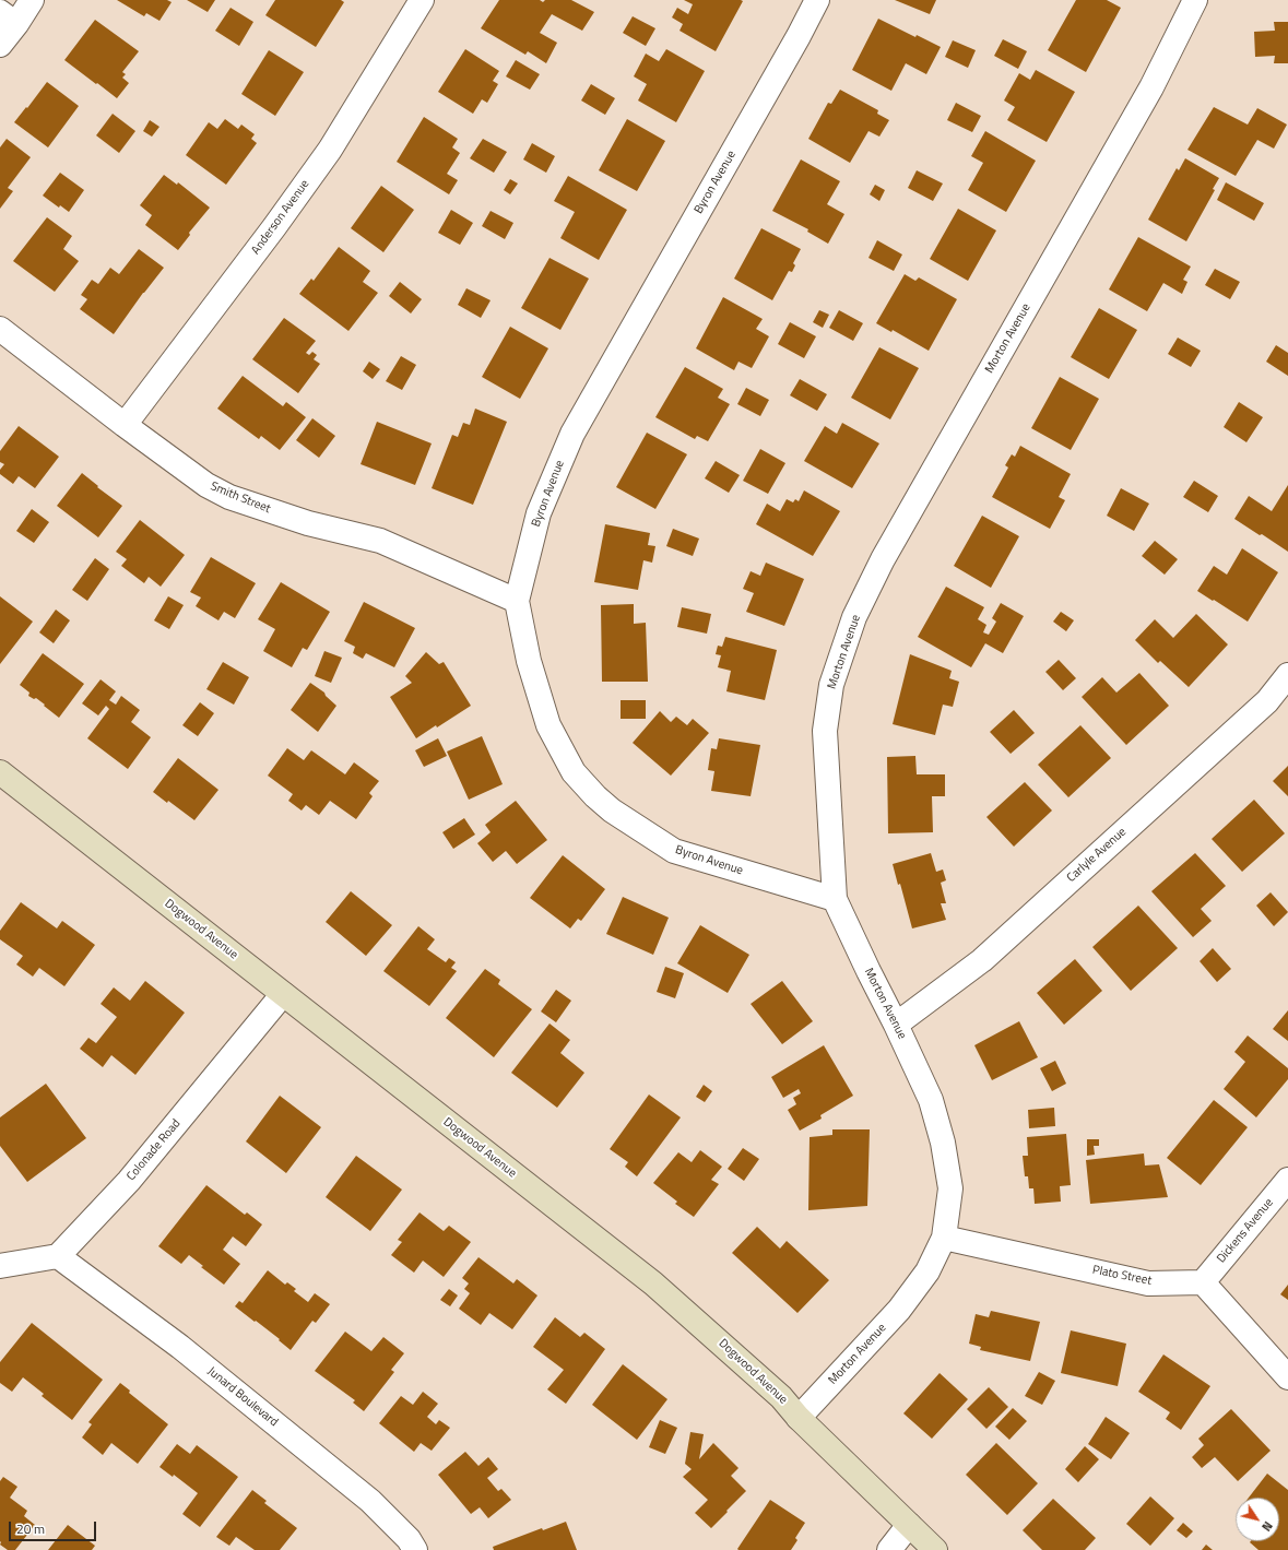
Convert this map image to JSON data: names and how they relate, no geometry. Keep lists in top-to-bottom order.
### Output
{
  "streets": {
    "street": [
      "Byron Avenue",
      "Anderson Avenue",
      "Morton Avenue",
      "Smith Street",
      "Carlyle Avenue",
      "Dogwood Avenue",
      "Colonade Road",
      "Dickens Avenue",
      "Plato Street",
      "Junard Boulevard"
    ]
  },
  "crossings": [
    ["Byron Avenue", "Morton Avenue"],
    ["Byron Avenue", "Smith Street"],
    ["Anderson Avenue", "Smith Street"],
    ["Morton Avenue", "Carlyle Avenue"],
    ["Morton Avenue", "Dogwood Avenue"],
    ["Morton Avenue", "Plato Street"],
    ["Dogwood Avenue", "Colonade Road"],
    ["Colonade Road", "Junard Boulevard"],
    ["Dickens Avenue", "Plato Street"]
  ],
  "scale_bar": "20 m",
  "north": "bottom right"
}
